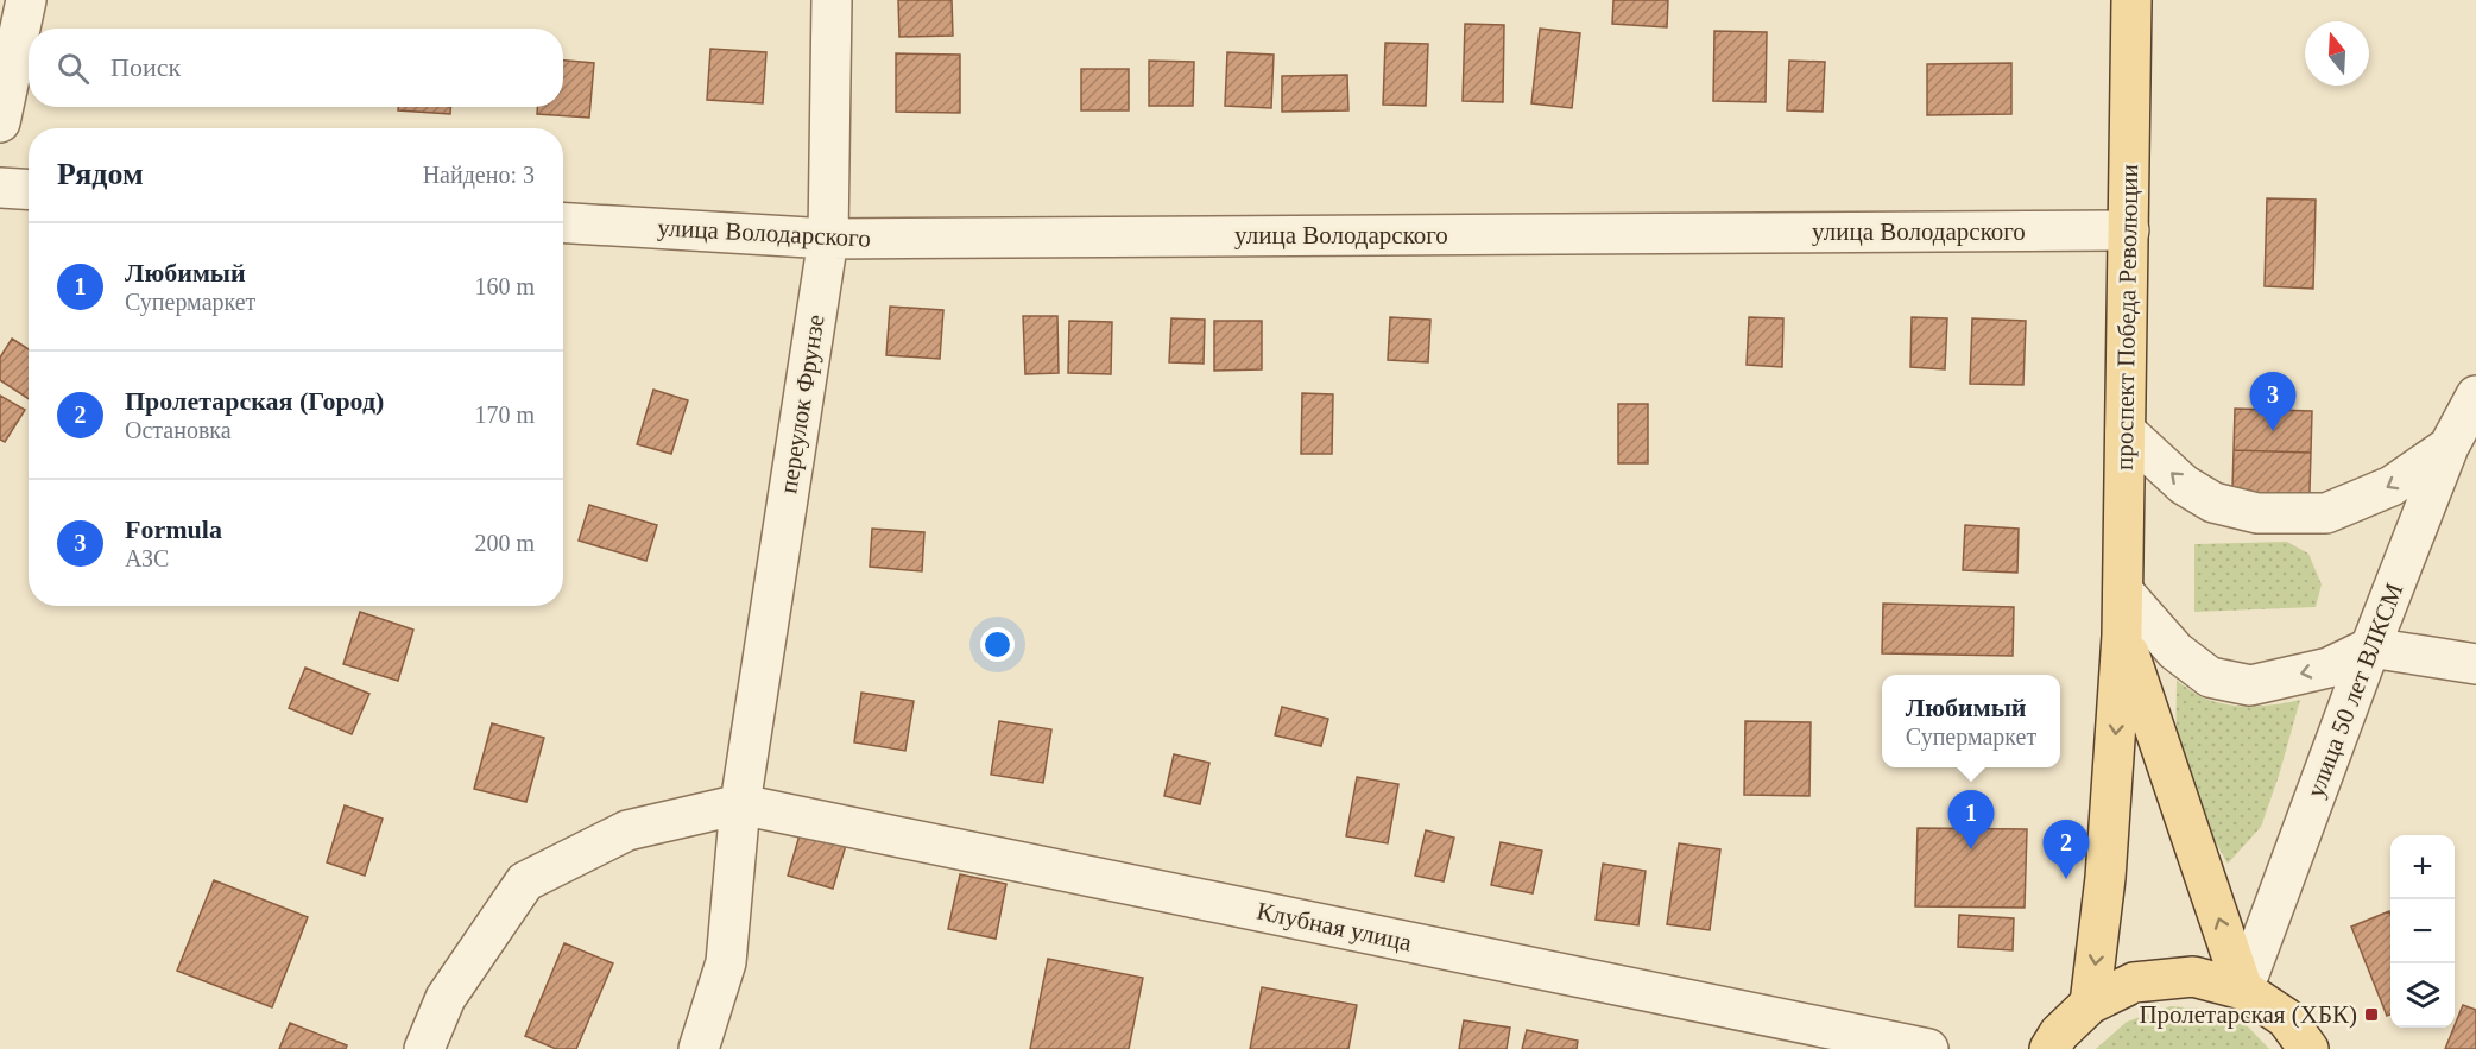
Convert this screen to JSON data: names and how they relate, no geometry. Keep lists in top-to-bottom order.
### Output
{
  "streets": {
    "main road": ["проспект Победа Революции"],
    "street": [
      "улица Володарского",
      "переулок Фрунзе",
      "улица 50 лет ВЛКСМ",
      "Клубная улица"
    ]
  },
  "crossings": [
    ["улица Володарского", "проспект Победа Революции"],
    ["улица Володарского", "переулок Фрунзе"],
    ["проспект Победа Революции", "улица 50 лет ВЛКСМ"],
    ["переулок Фрунзе", "Клубная улица"]
  ],
  "places": {
    "transit": ["Пролетарская (ХБК)"]
  },
  "north": "top",
  "page": {
    "search": "Поиск",
    "heading": ["Рядом", "Найдено: 3"],
    "list": [
      {
        "mark": "1",
        "name": "Любимый",
        "note": "Супермаркет",
        "value": "160 m"
      },
      {
        "mark": "2",
        "name": "Пролетарская (Город)",
        "note": "Остановка",
        "value": "170 m"
      },
      {
        "mark": "3",
        "name": "Formula",
        "note": "АЗС",
        "value": "200 m"
      }
    ],
    "pins": ["3", "1", "2"],
    "popup": ["Любимый", "Супермаркет"],
    "map_buttons": ["+", "−"]
  }
}
